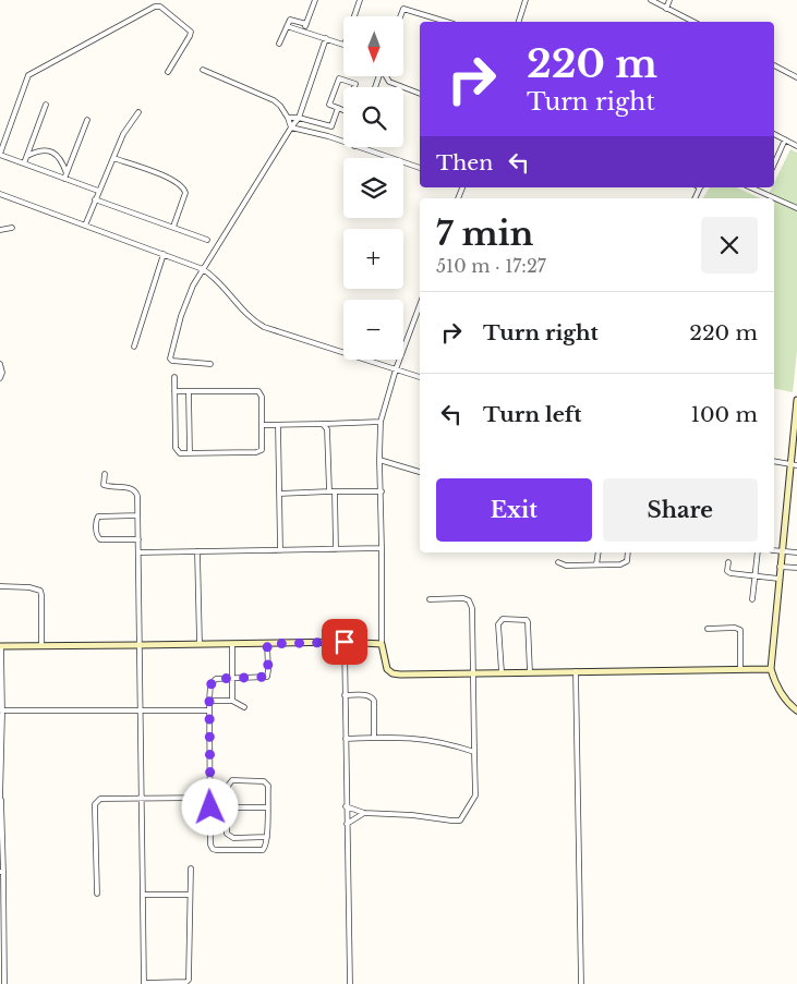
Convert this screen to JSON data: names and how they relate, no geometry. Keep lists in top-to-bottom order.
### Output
{
  "north": "bottom",
  "page": {
    "map_buttons": ["+", "−"],
    "turn": ["220 m", "Turn right"],
    "then": "Then",
    "heading": ["7 min", "510 m · 17:27"],
    "list": [
      {
        "name": "Turn right",
        "value": "220 m"
      },
      {
        "name": "Turn left",
        "value": "100 m"
      }
    ],
    "buttons": ["Exit", "Share"]
  }
}
